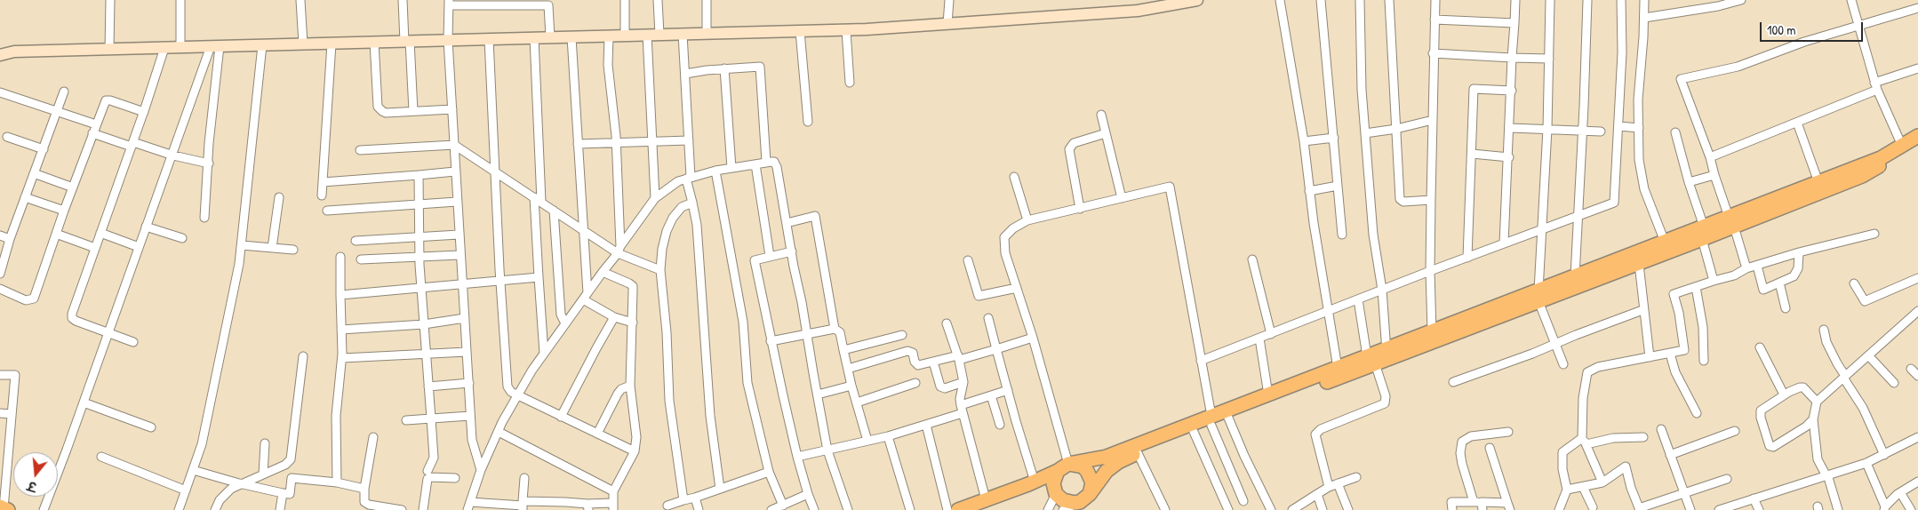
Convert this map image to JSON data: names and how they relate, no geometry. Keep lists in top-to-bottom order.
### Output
{
  "scale_bar": "100 m",
  "north": "bottom"
}
